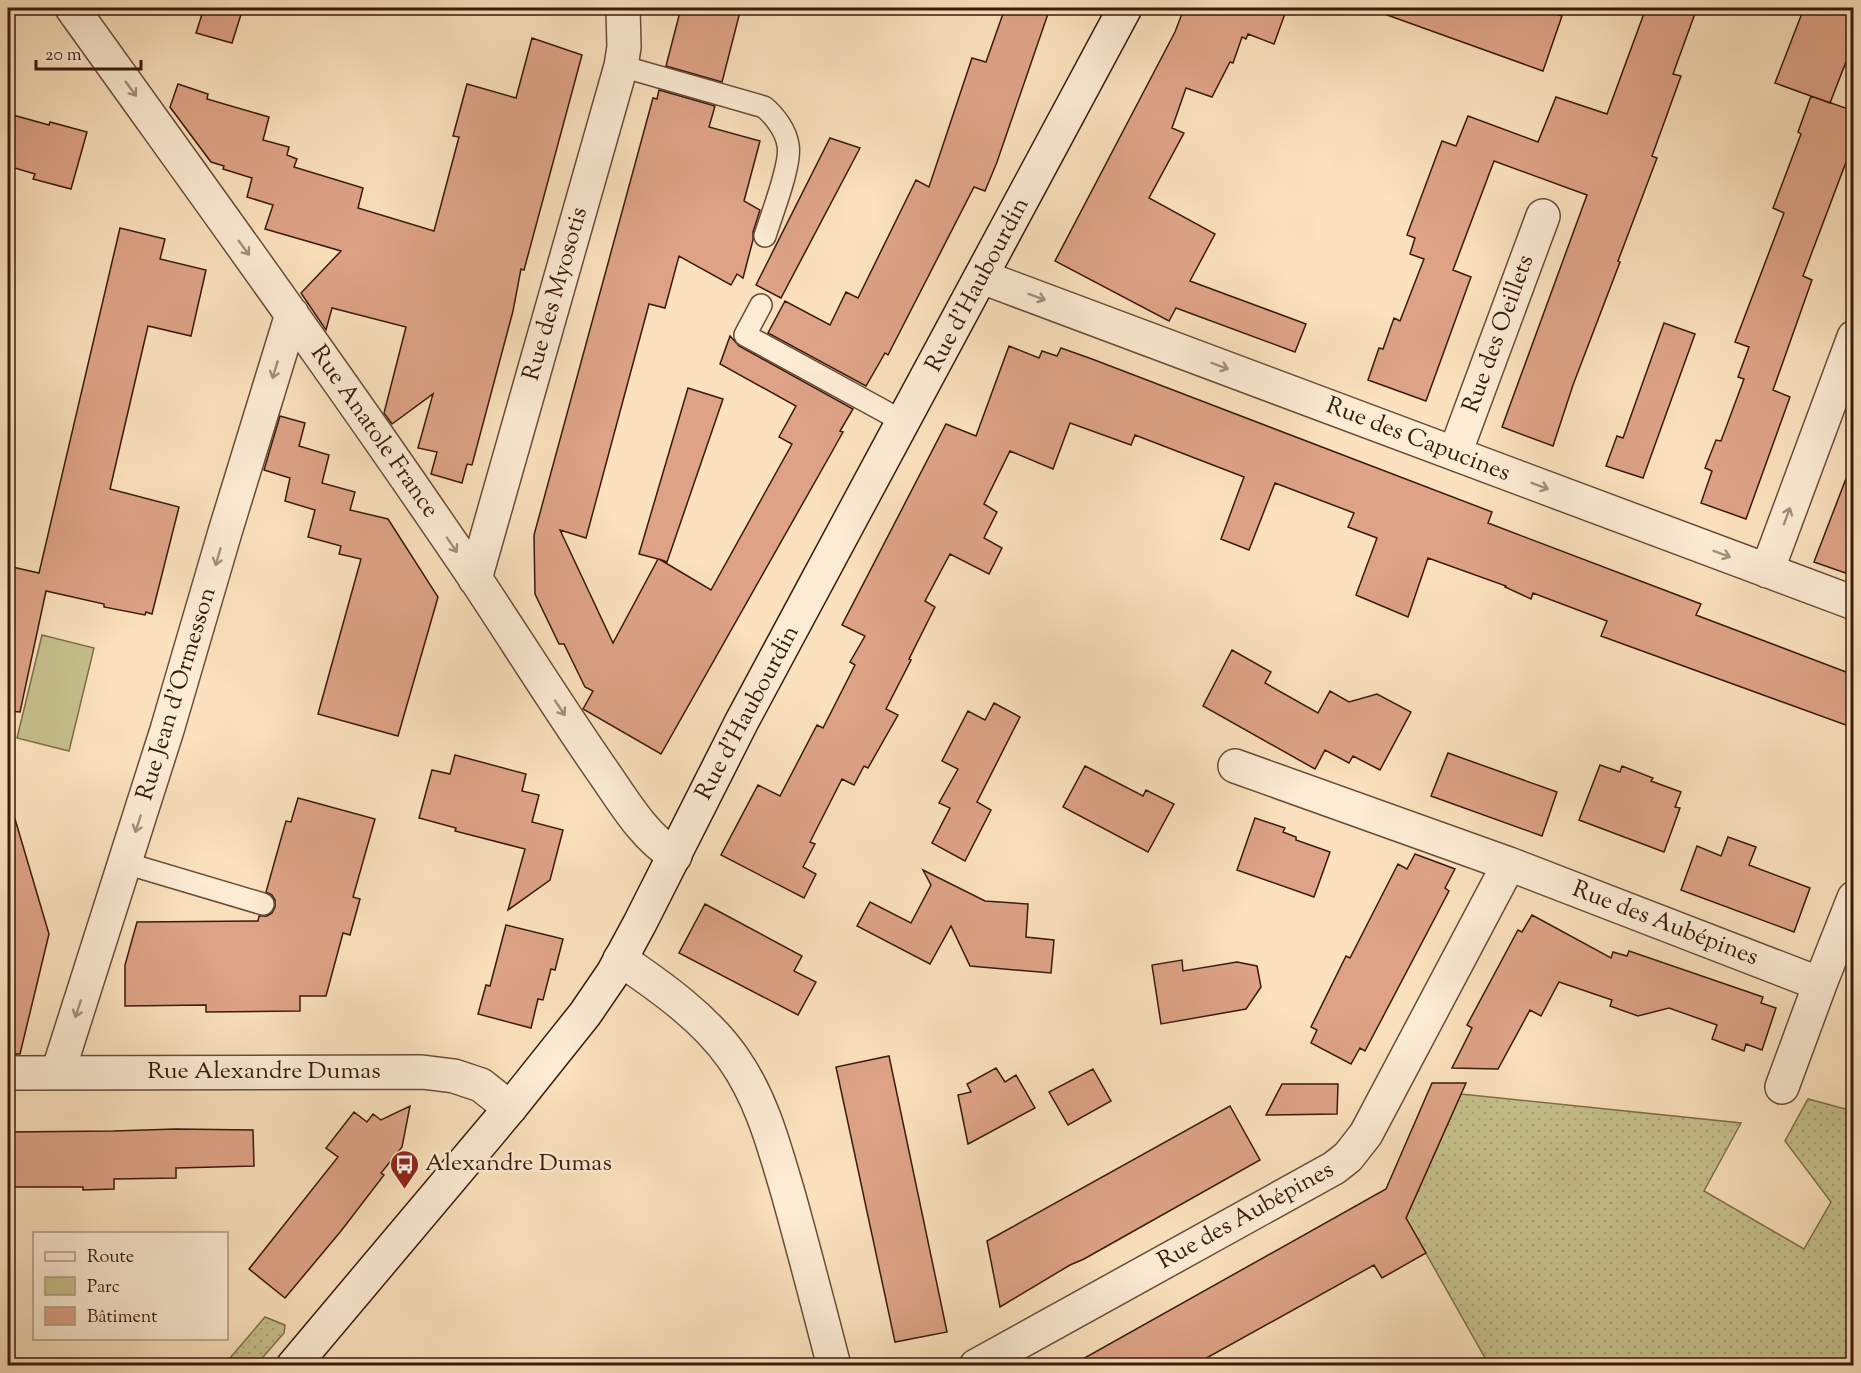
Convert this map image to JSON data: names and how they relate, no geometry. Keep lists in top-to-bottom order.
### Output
{
  "streets": {
    "street": [
      "Rue d'Haubourdin",
      "Rue des Myosotis",
      "Rue des Oeillets",
      "Rue Anatole France",
      "Rue des Capucines",
      "Rue Jean d'Ormesson",
      "Rue des Aubépines",
      "Rue Alexandre Dumas"
    ]
  },
  "crossings": [
    ["Rue d'Haubourdin", "Rue Anatole France"],
    ["Rue d'Haubourdin", "Rue des Capucines"],
    ["Rue d'Haubourdin", "Rue Alexandre Dumas"],
    ["Rue des Myosotis", "Rue Anatole France"],
    ["Rue des Oeillets", "Rue des Capucines"],
    ["Rue Anatole France", "Rue Jean d'Ormesson"],
    ["Rue Jean d'Ormesson", "Rue Alexandre Dumas"]
  ],
  "one_way": ["Rue Anatole France", "Rue des Capucines", "Rue Jean d'Ormesson"],
  "places": {
    "bus stop": ["Alexandre Dumas"]
  },
  "legend": ["Route", "Parc", "Bâtiment"],
  "scale_bar": "20 m"
}
